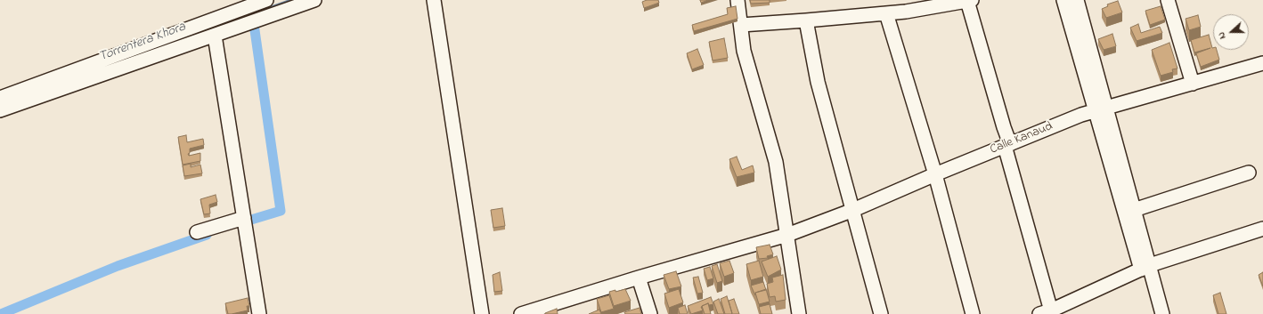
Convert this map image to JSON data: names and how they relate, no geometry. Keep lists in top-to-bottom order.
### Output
{
  "streets": {
    "street": ["Calle Kanaud"]
  },
  "water": ["Torrentera Khora"],
  "north": "left"
}
